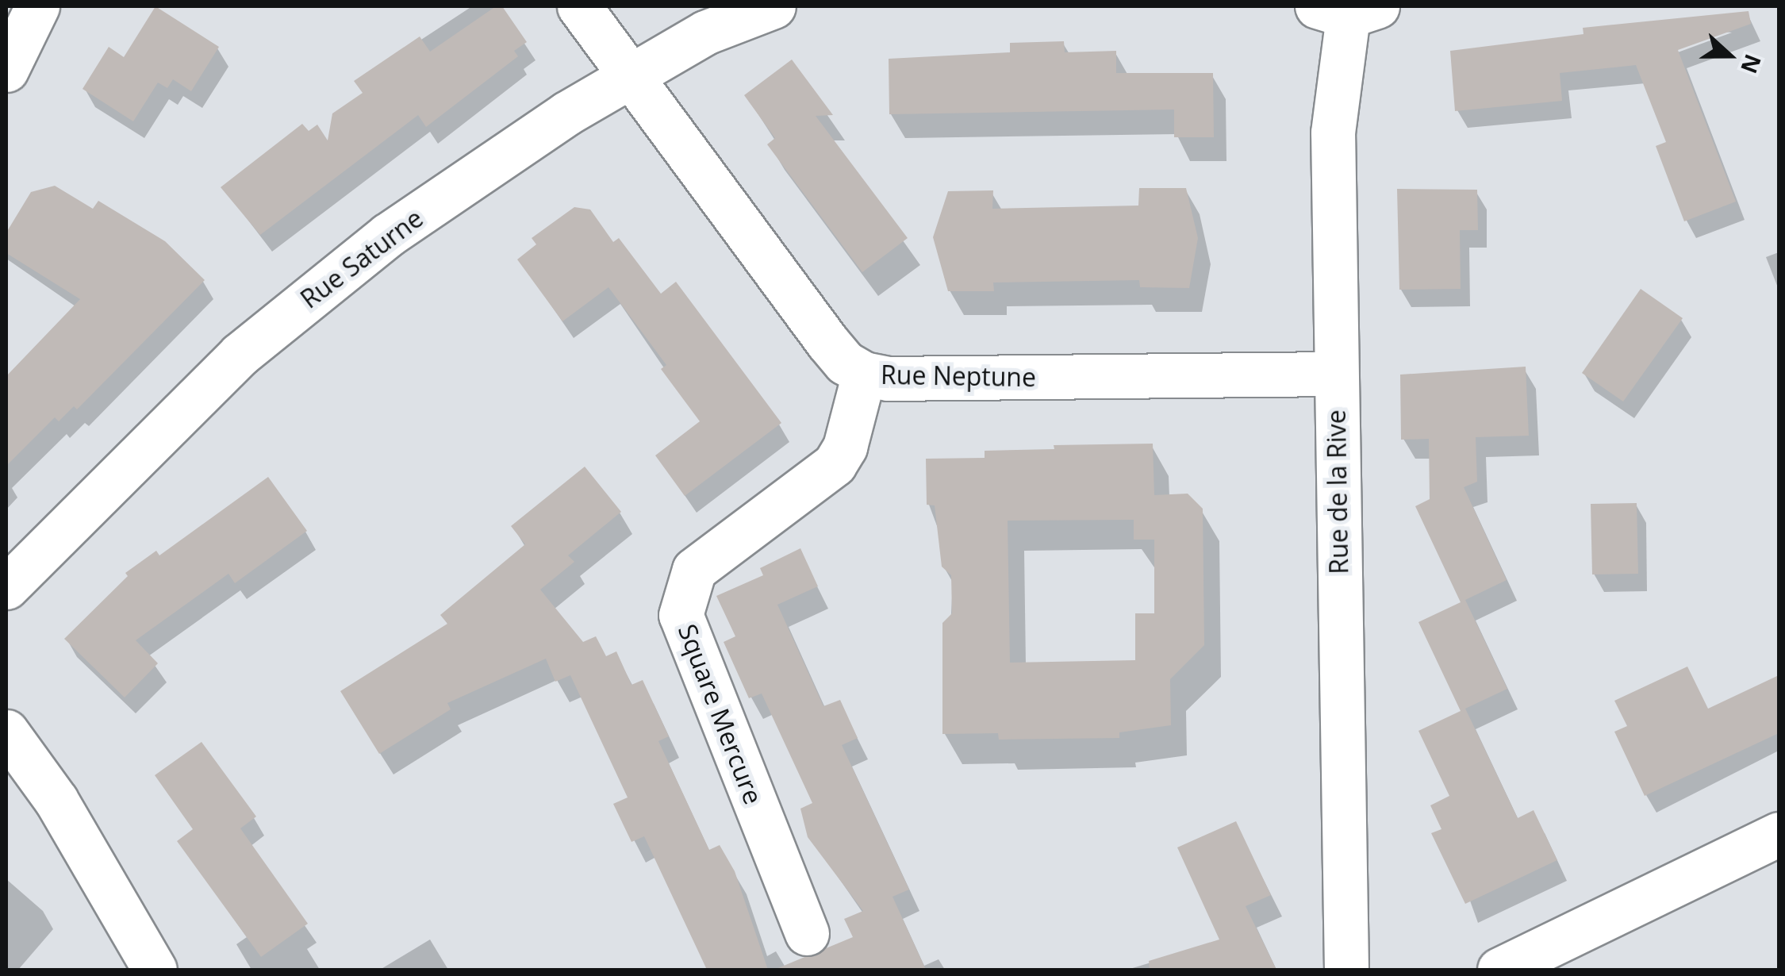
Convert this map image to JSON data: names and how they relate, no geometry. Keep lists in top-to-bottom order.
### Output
{
  "streets": {
    "street": [
      "Rue Saturne",
      "Rue Neptune",
      "Rue de la Rive",
      "Square Mercure"
    ]
  },
  "crossings": [
    ["Rue Saturne", "Rue Neptune"],
    ["Rue Neptune", "Rue de la Rive"],
    ["Rue Neptune", "Square Mercure"]
  ],
  "north": "right"
}
